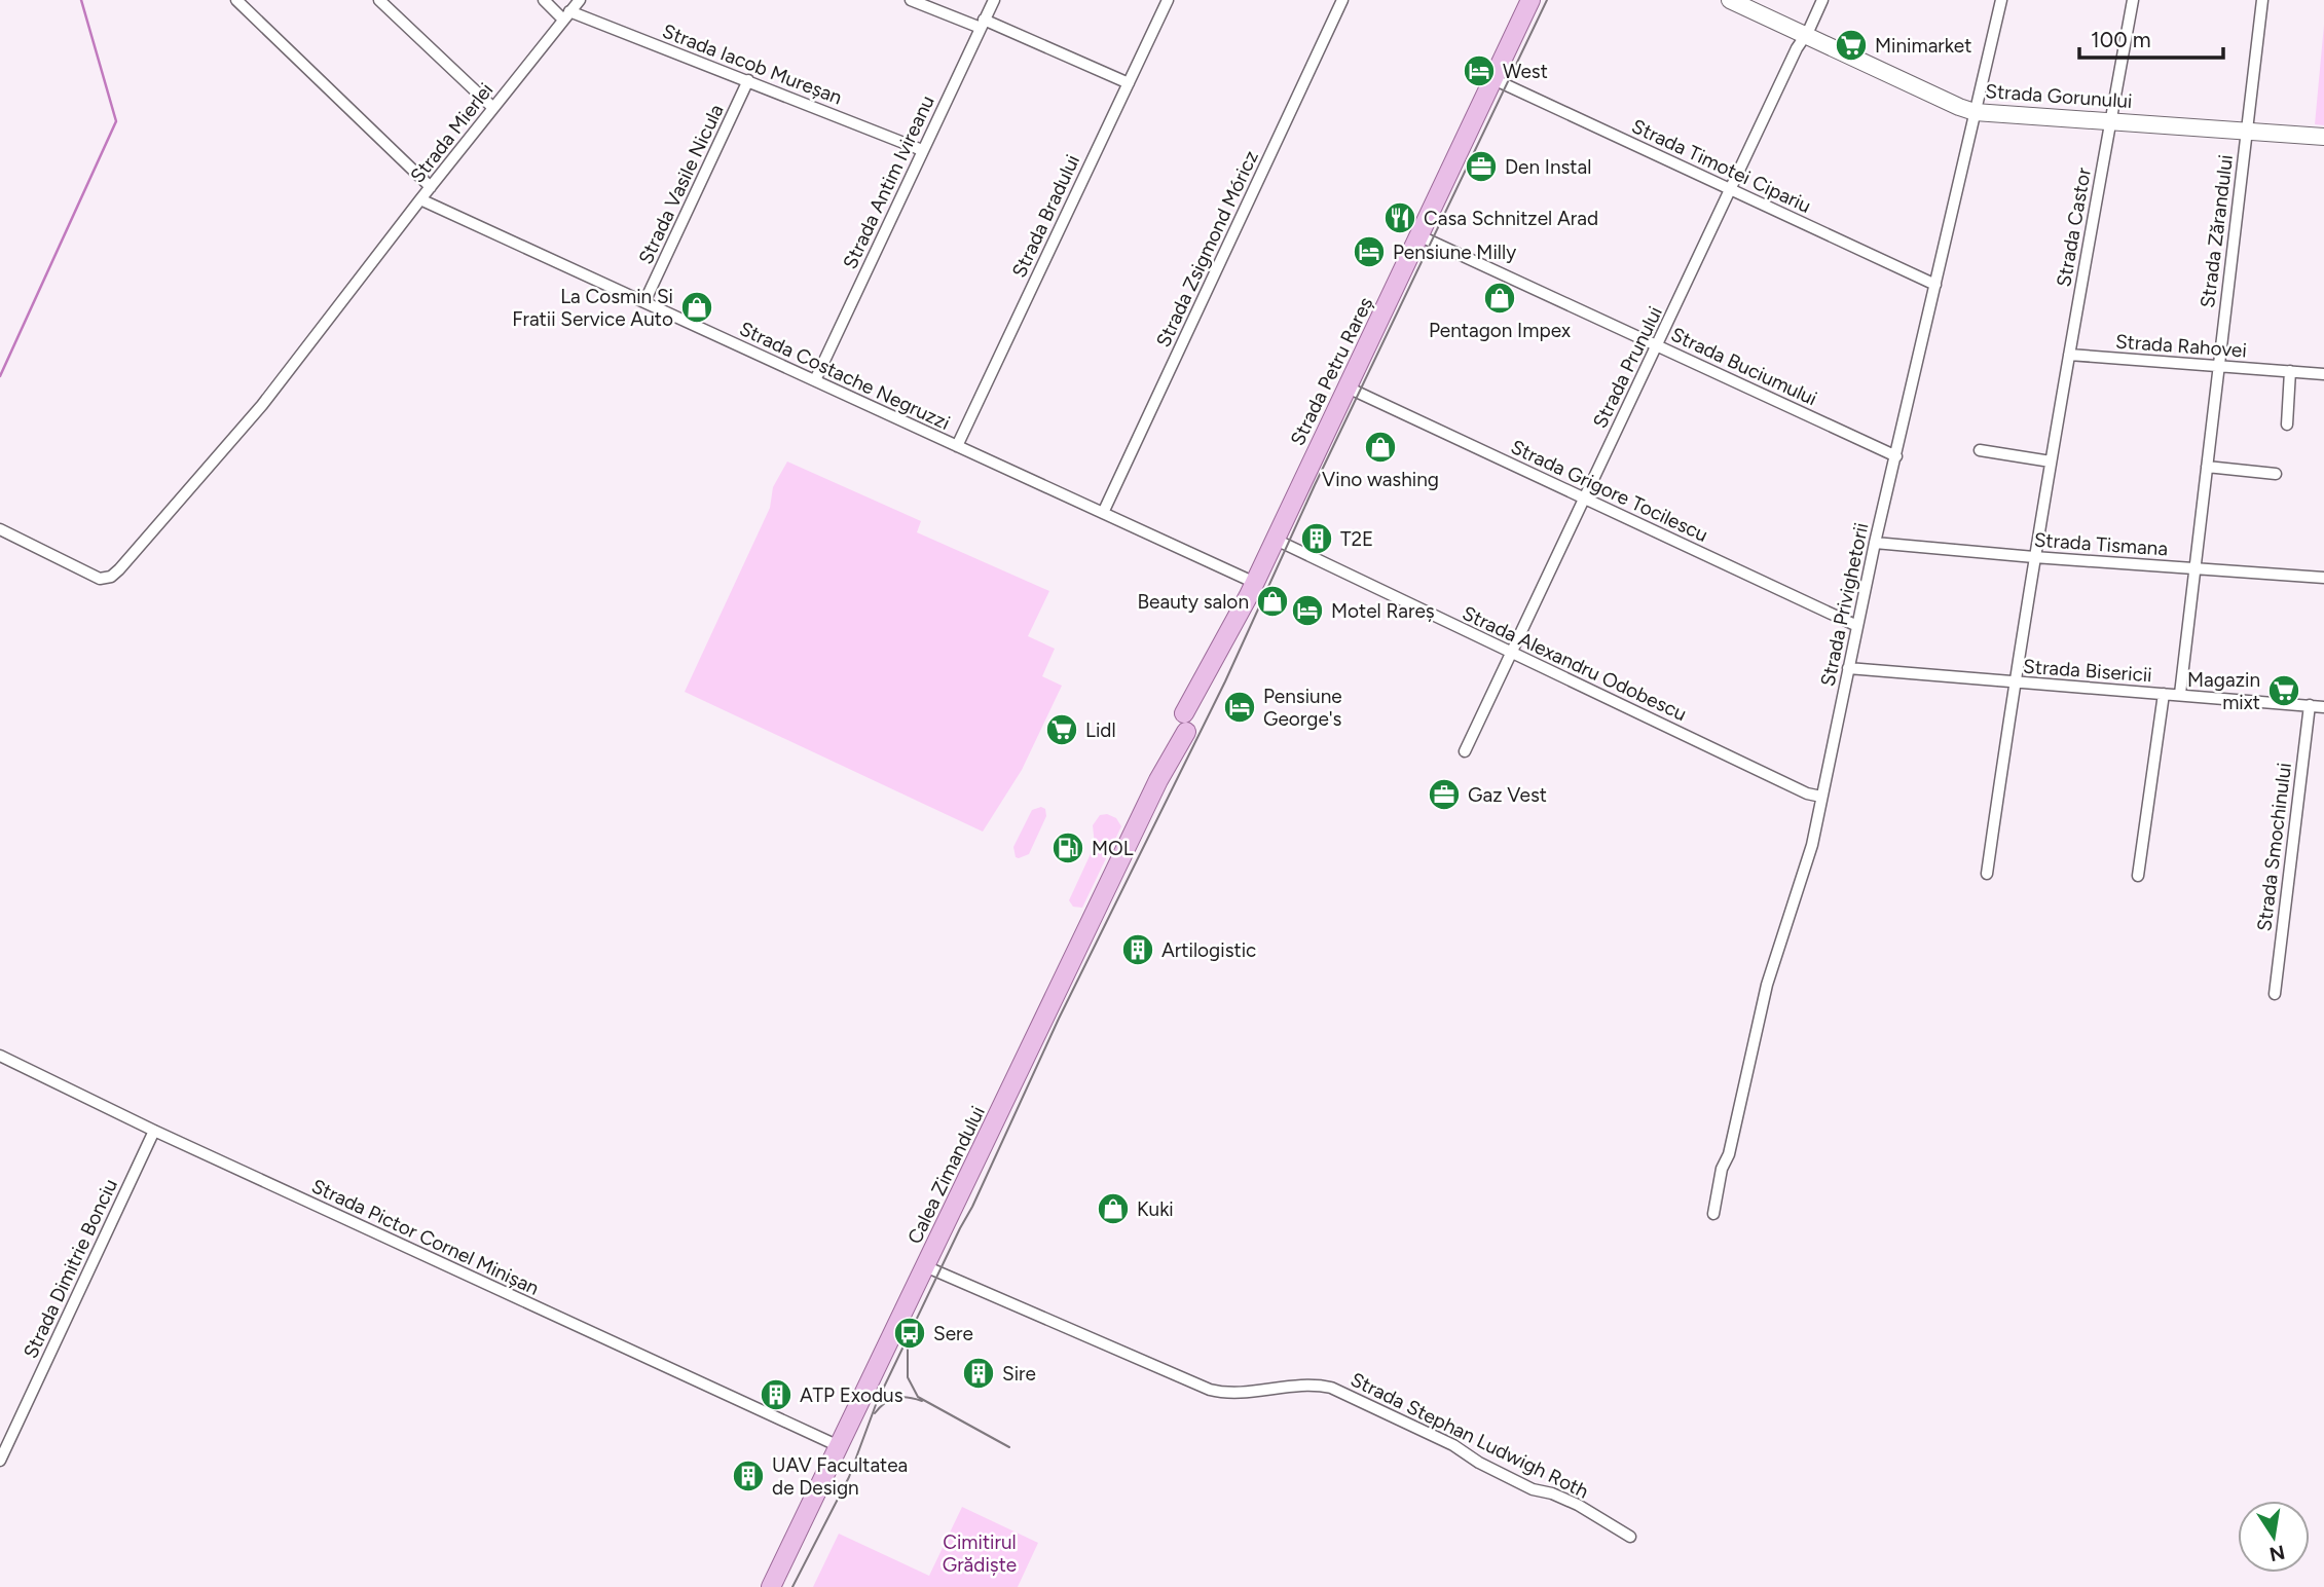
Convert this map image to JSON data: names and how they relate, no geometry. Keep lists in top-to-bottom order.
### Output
{
  "streets": {
    "main road": ["Strada Petru Rareș", "Calea Zimandului"],
    "street": [
      "Strada Iacob Mureșan",
      "Strada Gorunului",
      "Strada Mierlei",
      "Strada Timotei Cipariu",
      "Strada Antim Ivireanu",
      "Strada Vasile Nicula",
      "Strada Bradului",
      "Strada Castor",
      "Strada Zărandului",
      "Strada Zsigmond Móricz",
      "Strada Rahovei",
      "Strada Buciumului",
      "Strada Prunului",
      "Strada Costache Negruzzi",
      "Strada Grigore Tocilescu",
      "Strada Tismana",
      "Strada Privighetorii",
      "Strada Alexandru Odobescu",
      "Strada Bisericii",
      "Strada Smochinului",
      "Strada Pictor Cornel Minișan",
      "Strada Dimitrie Bonciu",
      "Strada Stephan Ludwigh Roth"
    ]
  },
  "crossings": [
    ["Strada Iacob Mureșan", "Strada Mierlei"],
    ["Strada Iacob Mureșan", "Strada Antim Ivireanu"],
    ["Strada Iacob Mureșan", "Strada Vasile Nicula"],
    ["Strada Gorunului", "Strada Castor"],
    ["Strada Gorunului", "Strada Zărandului"],
    ["Strada Gorunului", "Strada Prunului"],
    ["Strada Gorunului", "Strada Privighetorii"],
    ["Strada Mierlei", "Strada Costache Negruzzi"],
    ["Strada Timotei Cipariu", "Strada Prunului"],
    ["Strada Timotei Cipariu", "Strada Petru Rareș"],
    ["Strada Timotei Cipariu", "Strada Privighetorii"],
    ["Strada Antim Ivireanu", "Strada Costache Negruzzi"],
    ["Strada Vasile Nicula", "Strada Costache Negruzzi"],
    ["Strada Bradului", "Strada Costache Negruzzi"],
    ["Strada Castor", "Strada Rahovei"],
    ["Strada Castor", "Strada Tismana"],
    ["Strada Castor", "Strada Bisericii"],
    ["Strada Zărandului", "Strada Rahovei"],
    ["Strada Zărandului", "Strada Tismana"],
    ["Strada Zărandului", "Strada Bisericii"],
    ["Strada Zsigmond Móricz", "Strada Costache Negruzzi"],
    ["Strada Buciumului", "Strada Prunului"],
    ["Strada Buciumului", "Strada Petru Rareș"],
    ["Strada Buciumului", "Strada Privighetorii"],
    ["Strada Prunului", "Strada Grigore Tocilescu"],
    ["Strada Prunului", "Strada Alexandru Odobescu"],
    ["Strada Petru Rareș", "Strada Costache Negruzzi"],
    ["Strada Petru Rareș", "Strada Grigore Tocilescu"],
    ["Strada Petru Rareș", "Strada Alexandru Odobescu"],
    ["Strada Petru Rareș", "Calea Zimandului"],
    ["Strada Grigore Tocilescu", "Strada Privighetorii"],
    ["Strada Tismana", "Strada Privighetorii"],
    ["Strada Privighetorii", "Strada Alexandru Odobescu"],
    ["Strada Privighetorii", "Strada Bisericii"],
    ["Strada Bisericii", "Strada Smochinului"],
    ["Calea Zimandului", "Strada Pictor Cornel Minișan"],
    ["Calea Zimandului", "Strada Stephan Ludwigh Roth"],
    ["Strada Pictor Cornel Minișan", "Strada Dimitrie Bonciu"]
  ],
  "parks": ["Cimitirul Grădiște"],
  "places": {
    "supermarket": ["Minimarket", "Magazin mixt", "Lidl"],
    "hotel": [
      "West",
      "Pensiune Milly",
      "Motel Rareș",
      "Pensiune George's"
    ],
    "office": ["Den Instal", "Gaz Vest"],
    "restaurant": ["Casa Schnitzel Arad"],
    "shop": [
      "Pentagon Impex",
      "La Cosmin Si Fratii Service Auto",
      "Vino washing",
      "Beauty salon",
      "Kuki"
    ],
    "building": [
      "T2E",
      "Artilogistic",
      "Sire",
      "ATP Exodus",
      "UAV Facultatea de Design"
    ],
    "fuel station": ["MOL"],
    "bus stop": ["Sere"]
  },
  "scale_bar": "100 m",
  "north": "bottom"
}
